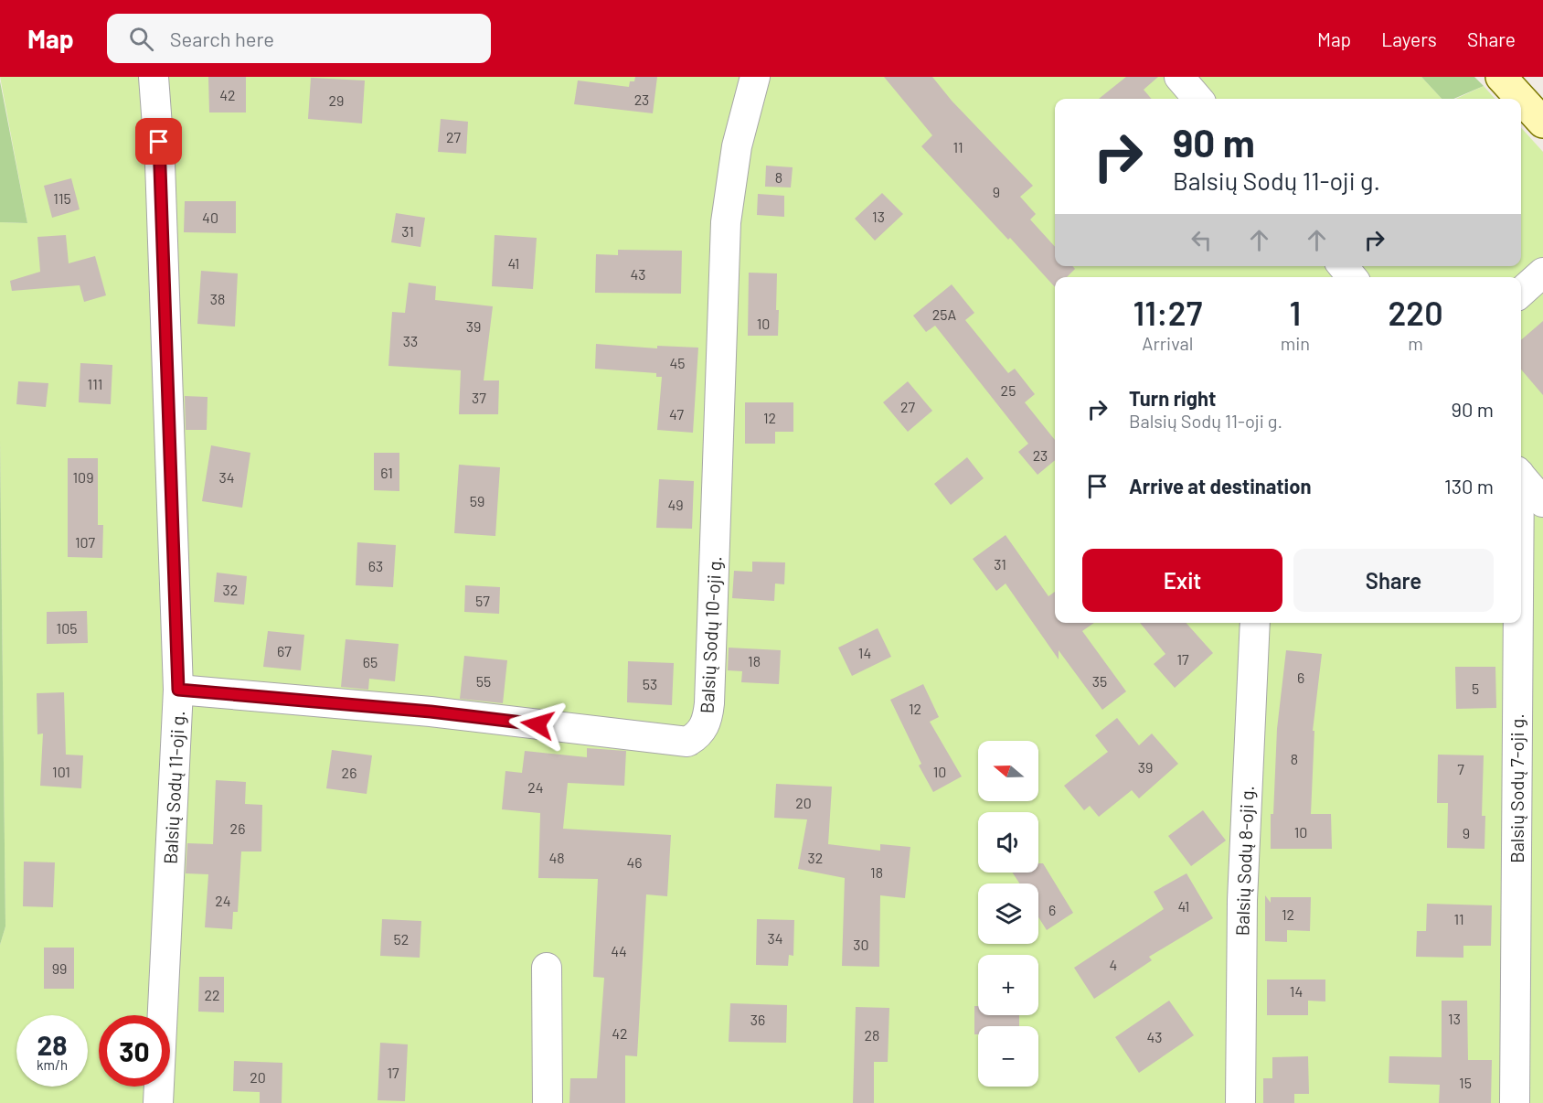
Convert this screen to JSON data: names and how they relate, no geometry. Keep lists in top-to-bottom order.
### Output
{
  "streets": {
    "street": [
      "Balsių Sodų 10-oji g.",
      "Balsių Sodų 11-oji g.",
      "Balsių Sodų 7-oji g.",
      "Balsių Sodų 8-oji g."
    ]
  },
  "crossings": [
    ["Balsių Sodų 10-oji g.", "Balsių Sodų 11-oji g."]
  ],
  "house_numbers": [
    "42",
    "23",
    "29",
    "27",
    "11",
    "8",
    "9",
    "115",
    "13",
    "40",
    "31",
    "41",
    "43",
    "38",
    "25A",
    "10",
    "39",
    "33",
    "45",
    "111",
    "25",
    "37",
    "27",
    "47",
    "12",
    "23",
    "61",
    "109",
    "34",
    "59",
    "49",
    "107",
    "31",
    "63",
    "32",
    "57",
    "105",
    "67",
    "14",
    "17",
    "18",
    "65",
    "6",
    "55",
    "35",
    "53",
    "5",
    "12",
    "8",
    "39",
    "7",
    "101",
    "10",
    "26",
    "24",
    "20",
    "26",
    "10",
    "9",
    "48",
    "32",
    "46",
    "18",
    "24",
    "41",
    "6",
    "12",
    "11",
    "34",
    "52",
    "30",
    "44",
    "4",
    "99",
    "14",
    "22",
    "13",
    "36",
    "42",
    "28",
    "43",
    "17",
    "20",
    "15"
  ],
  "north": "left",
  "page": {
    "header": "Map",
    "search": "Search here",
    "nav": ["Map", "Layers", "Share"],
    "turn": ["90 m", "Balsių Sodų 11-oji g."],
    "eta": [
      "11:27",
      "Arrival",
      "1",
      "min",
      "220",
      "m"
    ],
    "list": [
      {
        "name": "Turn right",
        "note": "Balsių Sodų 11-oji g.",
        "value": "90 m"
      },
      {
        "name": "Arrive at destination",
        "value": "130 m"
      }
    ],
    "buttons": ["Exit", "Share"],
    "map_buttons": ["+", "−"],
    "speed": "28 km/h",
    "limit": "30"
  }
}
